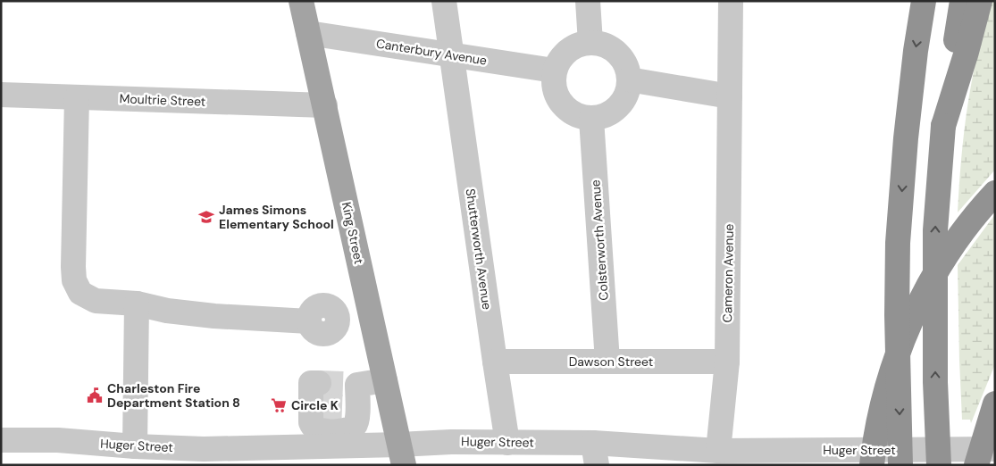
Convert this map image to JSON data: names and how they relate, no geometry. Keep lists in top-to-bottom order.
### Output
{
  "streets": {
    "main road": ["King Street"],
    "street": [
      "Canterbury Avenue",
      "Moultrie Street",
      "Colsterworth Avenue",
      "Shutterworth Avenue",
      "Cameron Avenue",
      "Dawson Street",
      "Huger Street"
    ]
  },
  "crossings": [
    ["Canterbury Avenue", "King Street"],
    ["Canterbury Avenue", "Colsterworth Avenue"],
    ["Canterbury Avenue", "Shutterworth Avenue"],
    ["Moultrie Street", "King Street"],
    ["King Street", "Huger Street"],
    ["Colsterworth Avenue", "Dawson Street"],
    ["Shutterworth Avenue", "Dawson Street"],
    ["Shutterworth Avenue", "Huger Street"],
    ["Cameron Avenue", "Dawson Street"],
    ["Cameron Avenue", "Huger Street"]
  ],
  "places": {
    "school or university": ["James Simons Elementary School"],
    "public building": ["Charleston Fire Department Station 8"],
    "supermarket": ["Circle K"]
  }
}
